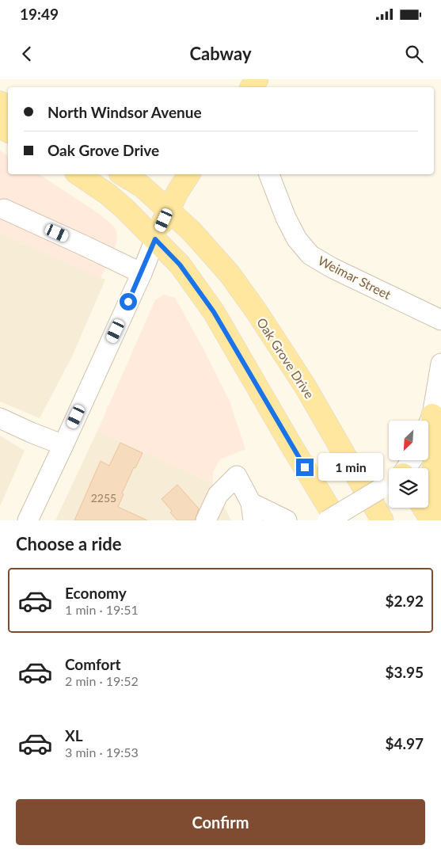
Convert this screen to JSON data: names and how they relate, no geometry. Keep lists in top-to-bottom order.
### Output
{
  "streets": {
    "main road": ["Oak Grove Drive"],
    "street": ["Weimar Street"]
  },
  "house_numbers": ["2255"],
  "north": "bottom left",
  "page": {
    "status": "19:49",
    "header": "Cabway",
    "banner": ["North Windsor Avenue", "Oak Grove Drive"],
    "bubble": "1 min",
    "heading": "Choose a ride",
    "list": [
      {
        "name": "Economy",
        "note": "1 min · 19:51",
        "value": "$2.92"
      },
      {
        "name": "Comfort",
        "note": "2 min · 19:52",
        "value": "$3.95"
      },
      {
        "name": "XL",
        "note": "3 min · 19:53",
        "value": "$4.97"
      }
    ],
    "buttons": "Confirm"
  }
}
